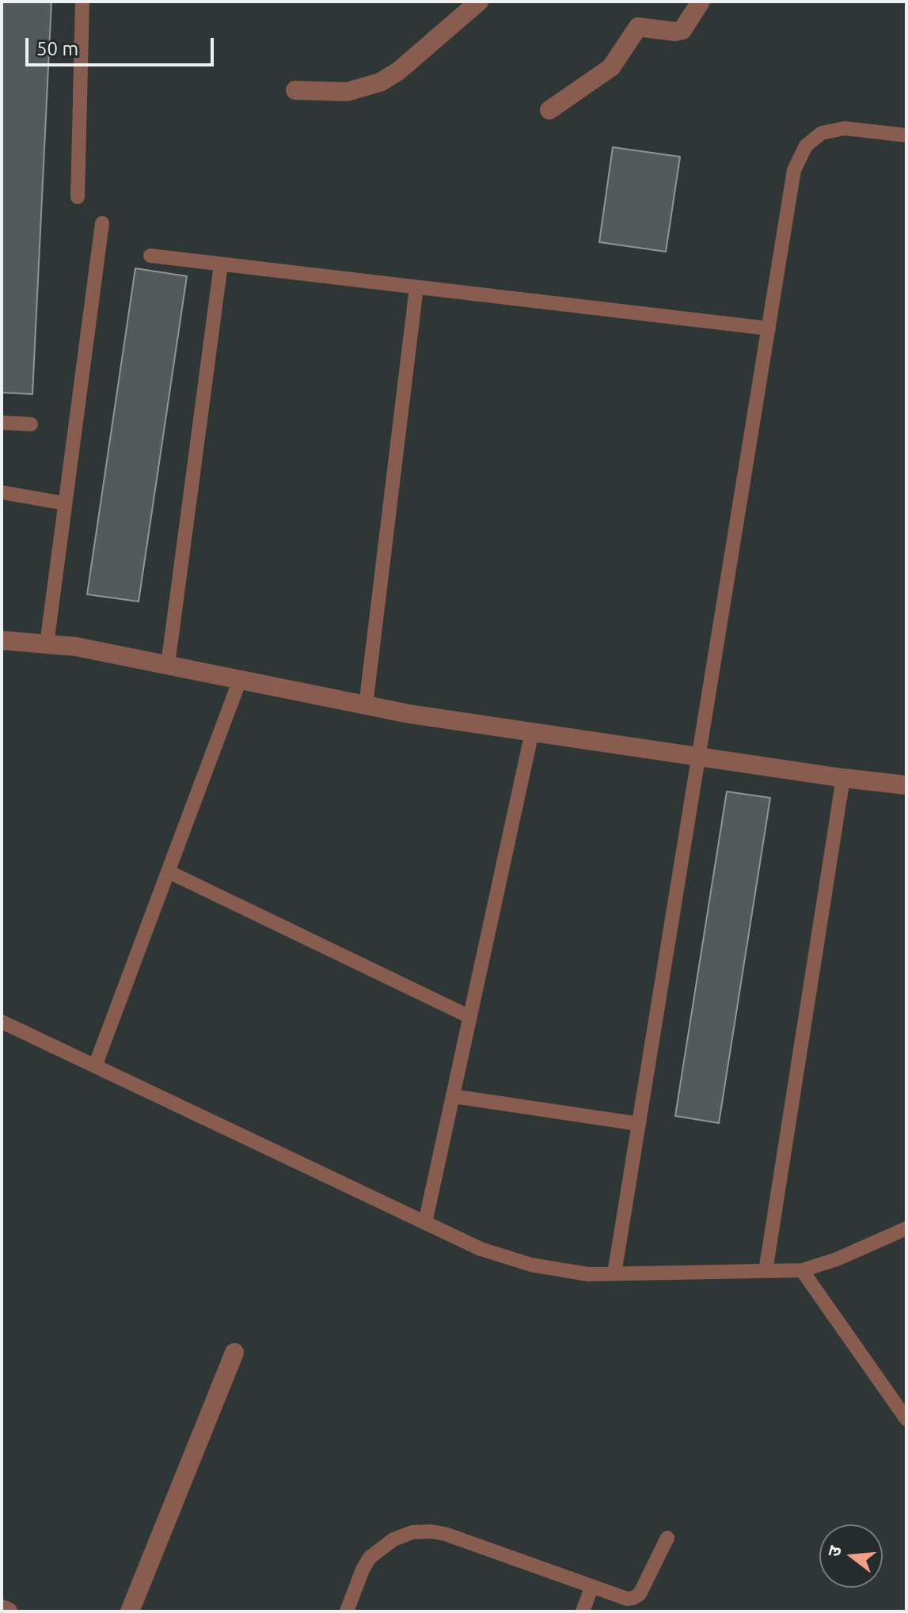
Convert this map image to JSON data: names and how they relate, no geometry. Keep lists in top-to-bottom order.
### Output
{
  "scale_bar": "50 m",
  "north": "left"
}
